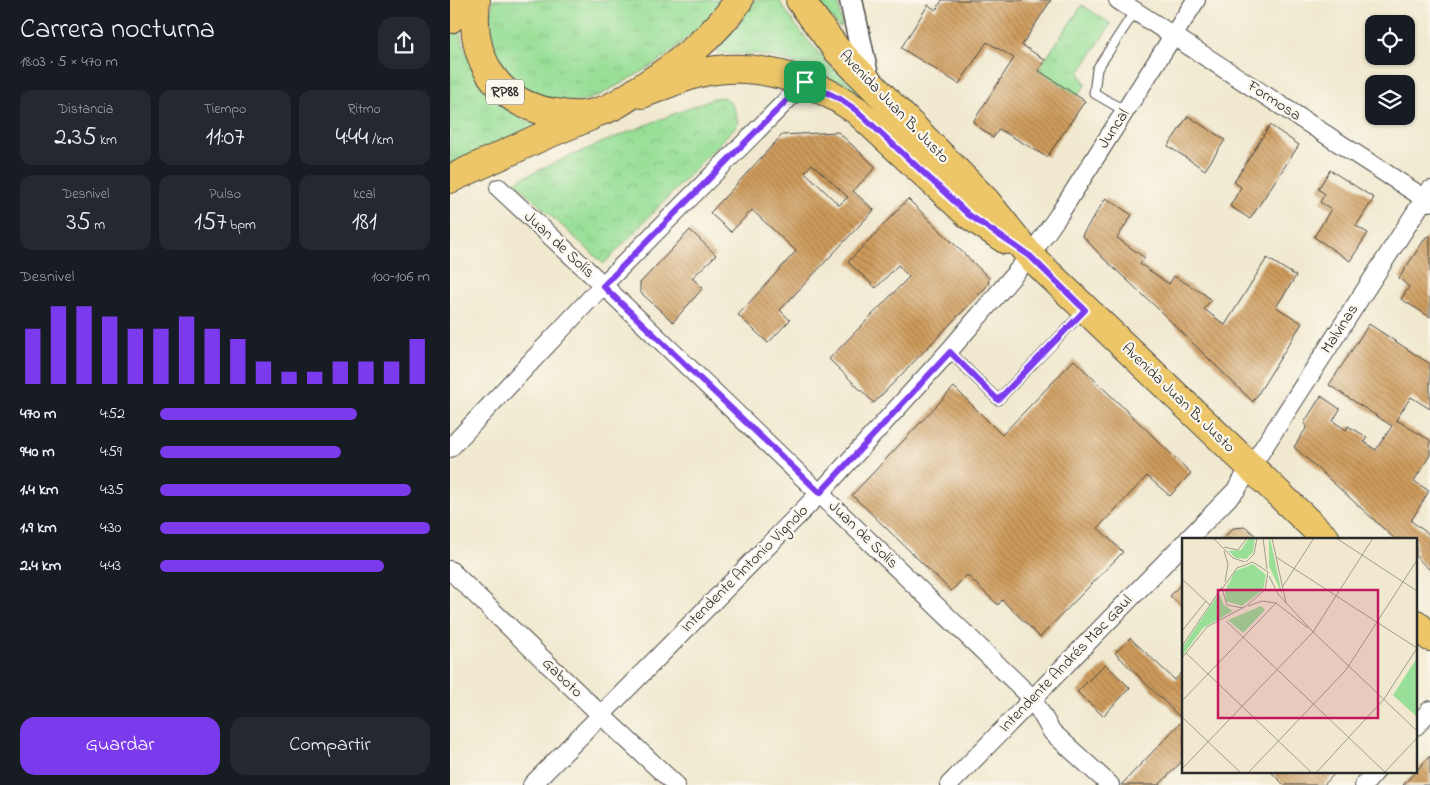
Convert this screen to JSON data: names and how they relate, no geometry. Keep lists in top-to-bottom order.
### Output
{
  "streets": {
    "main road": ["RP88", "Avenida Juan B. Justo"],
    "street": [
      "Formosa",
      "Juncal",
      "Juan de Solís",
      "Malvinas",
      "Intendente Antonio Vignolo",
      "Intendente Andrés Mac Gaul",
      "Gaboto"
    ]
  },
  "crossings": [
    ["RP88", "Avenida Juan B. Justo"],
    ["Formosa", "Juncal"],
    ["Formosa", "Malvinas"],
    ["Avenida Juan B. Justo", "Juncal"],
    ["Avenida Juan B. Justo", "Malvinas"],
    ["Avenida Juan B. Justo", "Intendente Antonio Vignolo"],
    ["Juncal", "Intendente Antonio Vignolo"],
    ["Juan de Solís", "Intendente Antonio Vignolo"],
    ["Juan de Solís", "Intendente Andrés Mac Gaul"],
    ["Intendente Antonio Vignolo", "Gaboto"]
  ],
  "page": {
    "heading": ["Carrera nocturna", "18:03 · 5 × 470 m"],
    "stats": [
      ["Distancia", "2.35 km"],
      ["Tiempo", "11:07"],
      ["Ritmo", "4:44 /km"],
      ["Desnivel", "35 m"],
      ["Pulso", "157 bpm"],
      ["kcal", "181"]
    ],
    "chart": ["Desnivel", "100–106 m"],
    "list": [
      {
        "name": "470 m",
        "note": "4:52"
      },
      {
        "name": "940 m",
        "note": "4:59"
      },
      {
        "name": "1.4 km",
        "note": "4:35"
      },
      {
        "name": "1.9 km",
        "note": "4:30"
      },
      {
        "name": "2.4 km",
        "note": "4:43"
      }
    ],
    "buttons": ["Guardar", "Compartir"]
  }
}
